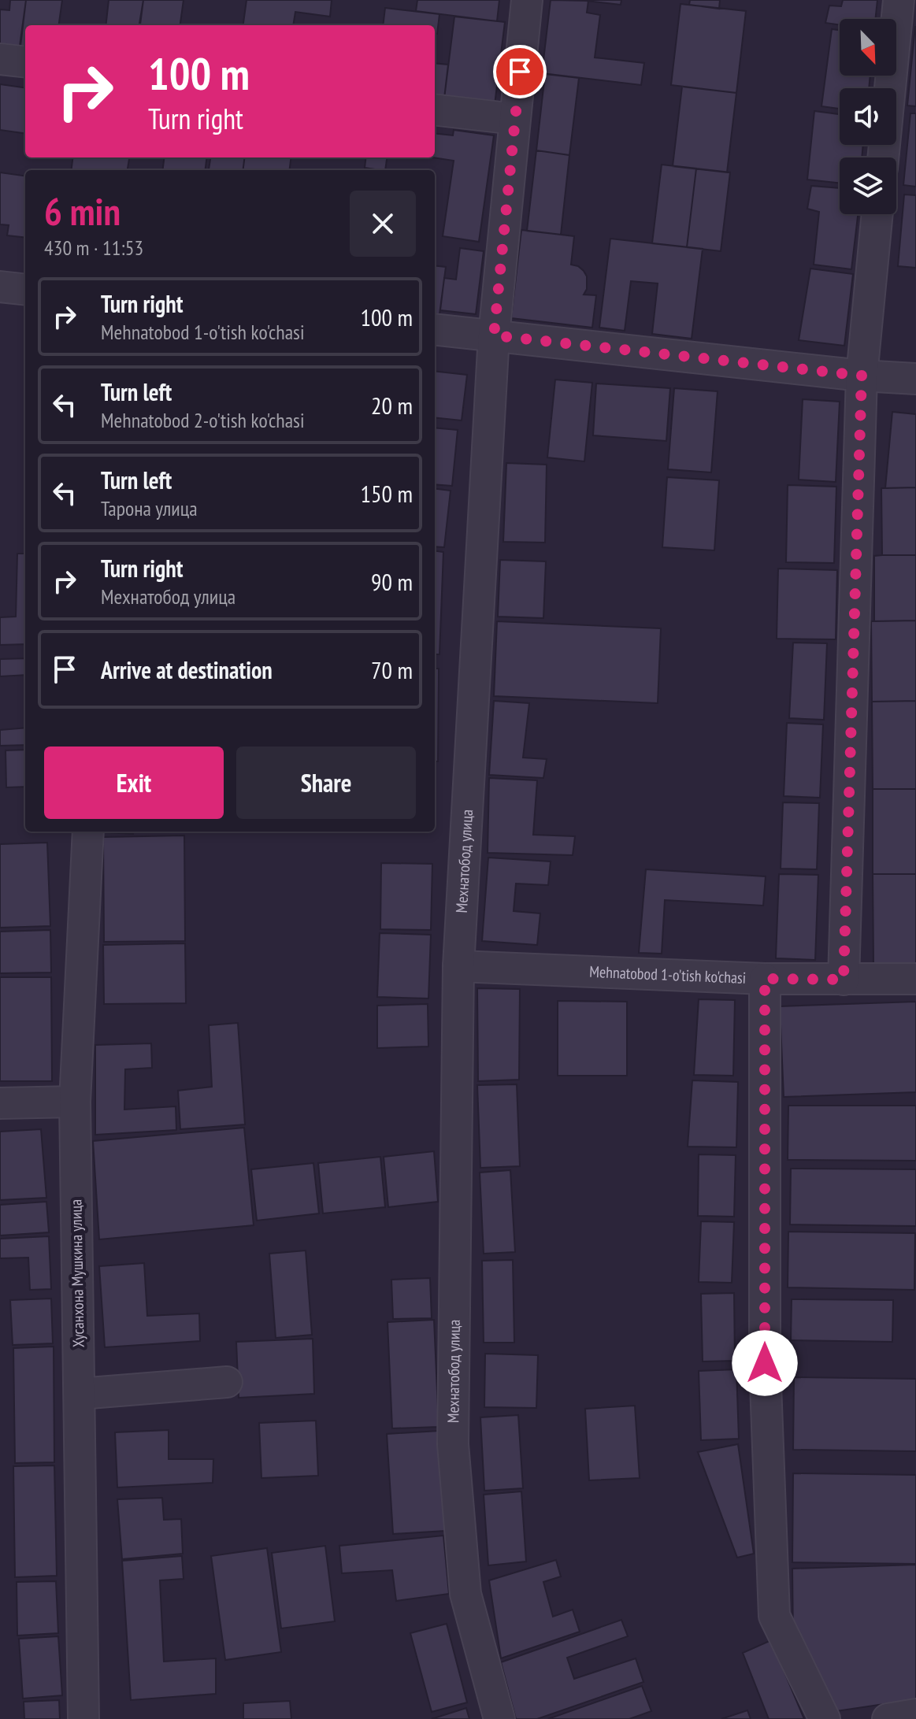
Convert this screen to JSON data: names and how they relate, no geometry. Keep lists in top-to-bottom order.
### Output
{
  "streets": {
    "street": ["Мехнатобод улица", "Mehnatobod 1-o'tish ko'chasi", "Хусанхона Мушкина улица"]
  },
  "crossings": [
    ["Мехнатобод улица", "Mehnatobod 1-o'tish ko'chasi"]
  ],
  "north": "bottom right",
  "page": {
    "turn": ["100 m", "Turn right"],
    "heading": ["6 min", "430 m · 11:53"],
    "list": [
      {
        "name": "Turn right",
        "note": "Mehnatobod 1-o'tish ko'chasi",
        "value": "100 m"
      },
      {
        "name": "Turn left",
        "note": "Mehnatobod 2-o'tish ko'chasi",
        "value": "20 m"
      },
      {
        "name": "Turn left",
        "note": "Тарона улица",
        "value": "150 m"
      },
      {
        "name": "Turn right",
        "note": "Мехнатобод улица",
        "value": "90 m"
      },
      {
        "name": "Arrive at destination",
        "value": "70 m"
      }
    ],
    "buttons": ["Exit", "Share"]
  }
}
